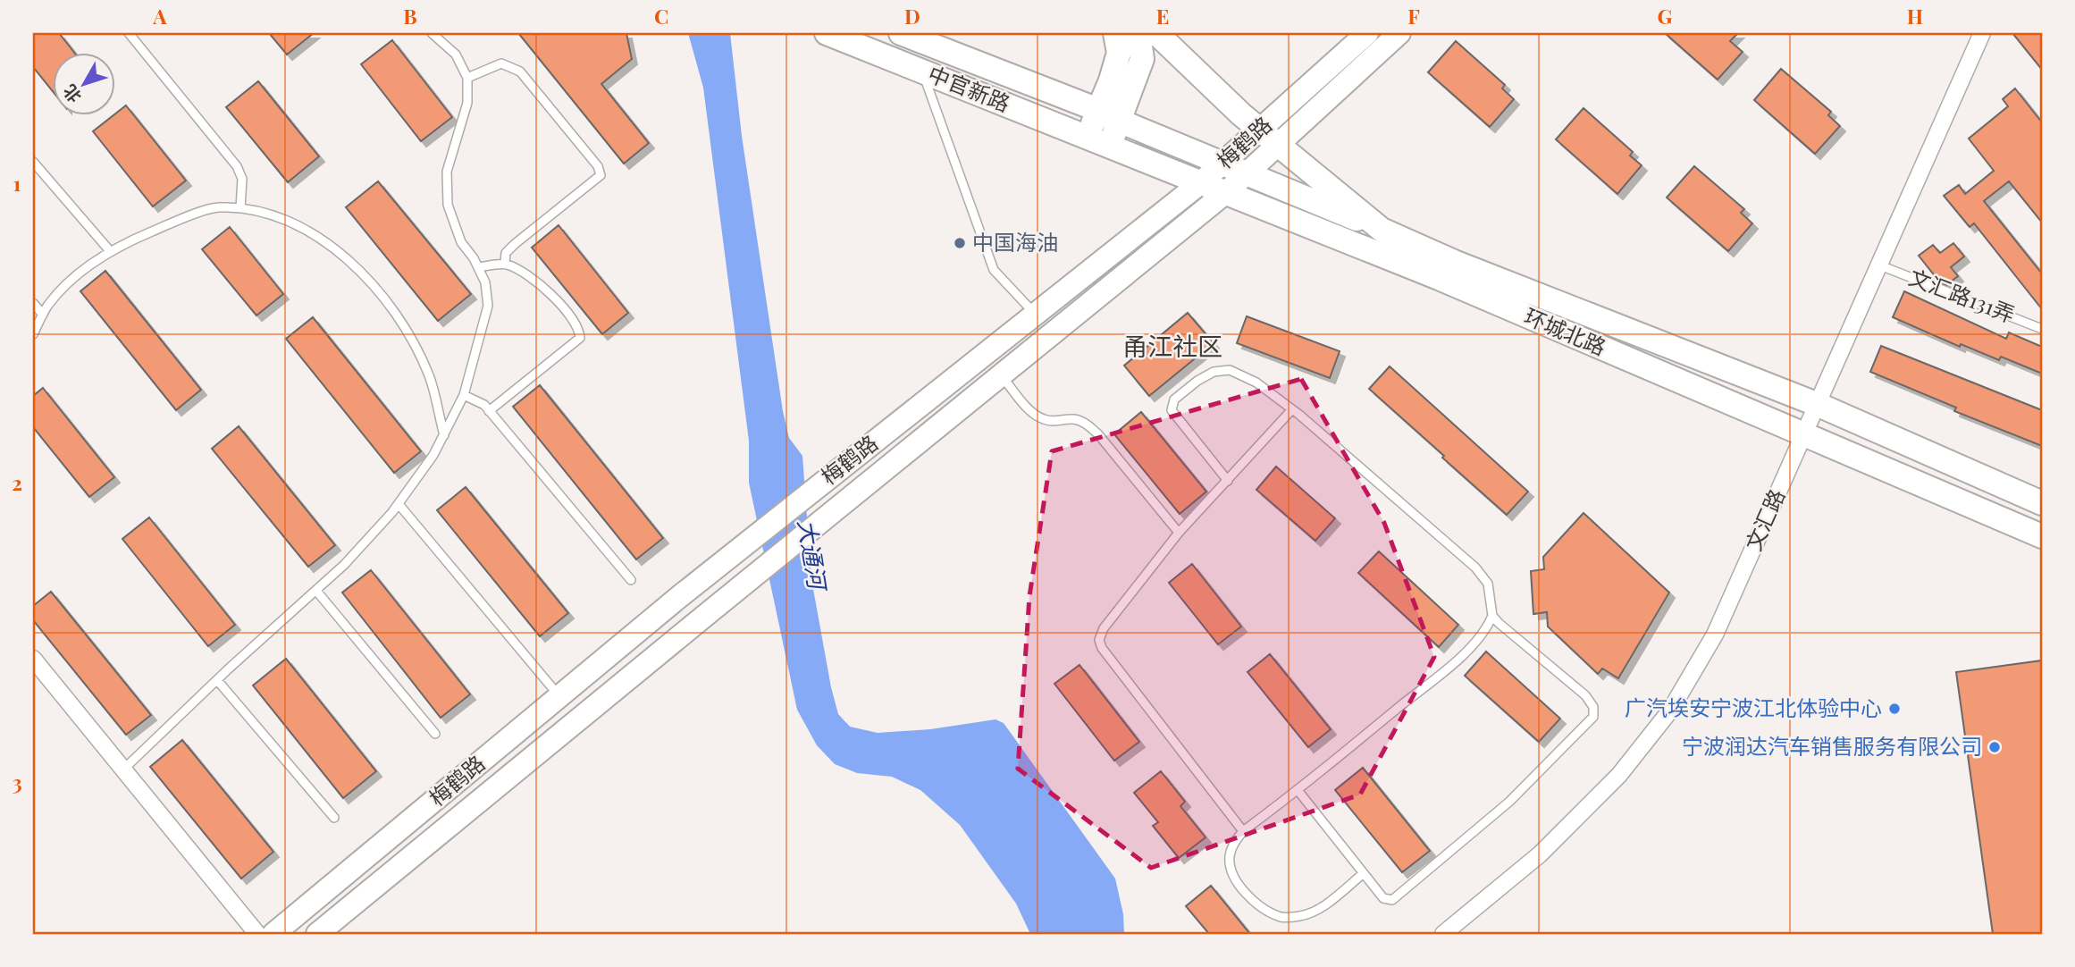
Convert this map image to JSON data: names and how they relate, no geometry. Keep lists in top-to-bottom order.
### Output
{
  "streets": {
    "main road": ["中官新路", "环城北路"],
    "street": ["梅鹤路", "文汇路"],
    "lane": ["文汇路131弄"]
  },
  "crossings": [
    ["中官新路", "环城北路"],
    ["梅鹤路", "环城北路"],
    ["文汇路131弄", "文汇路"],
    ["环城北路", "文汇路"]
  ],
  "districts": ["甬江社区"],
  "water": ["大通河"],
  "places": ["中国海油", "广汽埃安宁波江北体验中心", "宁波润达汽车销售服务有限公司"],
  "north": "bottom left",
  "grid": {
    "columns": [
      "A",
      "B",
      "C",
      "D",
      "E",
      "F",
      "G",
      "H"
    ],
    "rows": ["1", "2", "3"]
  }
}
